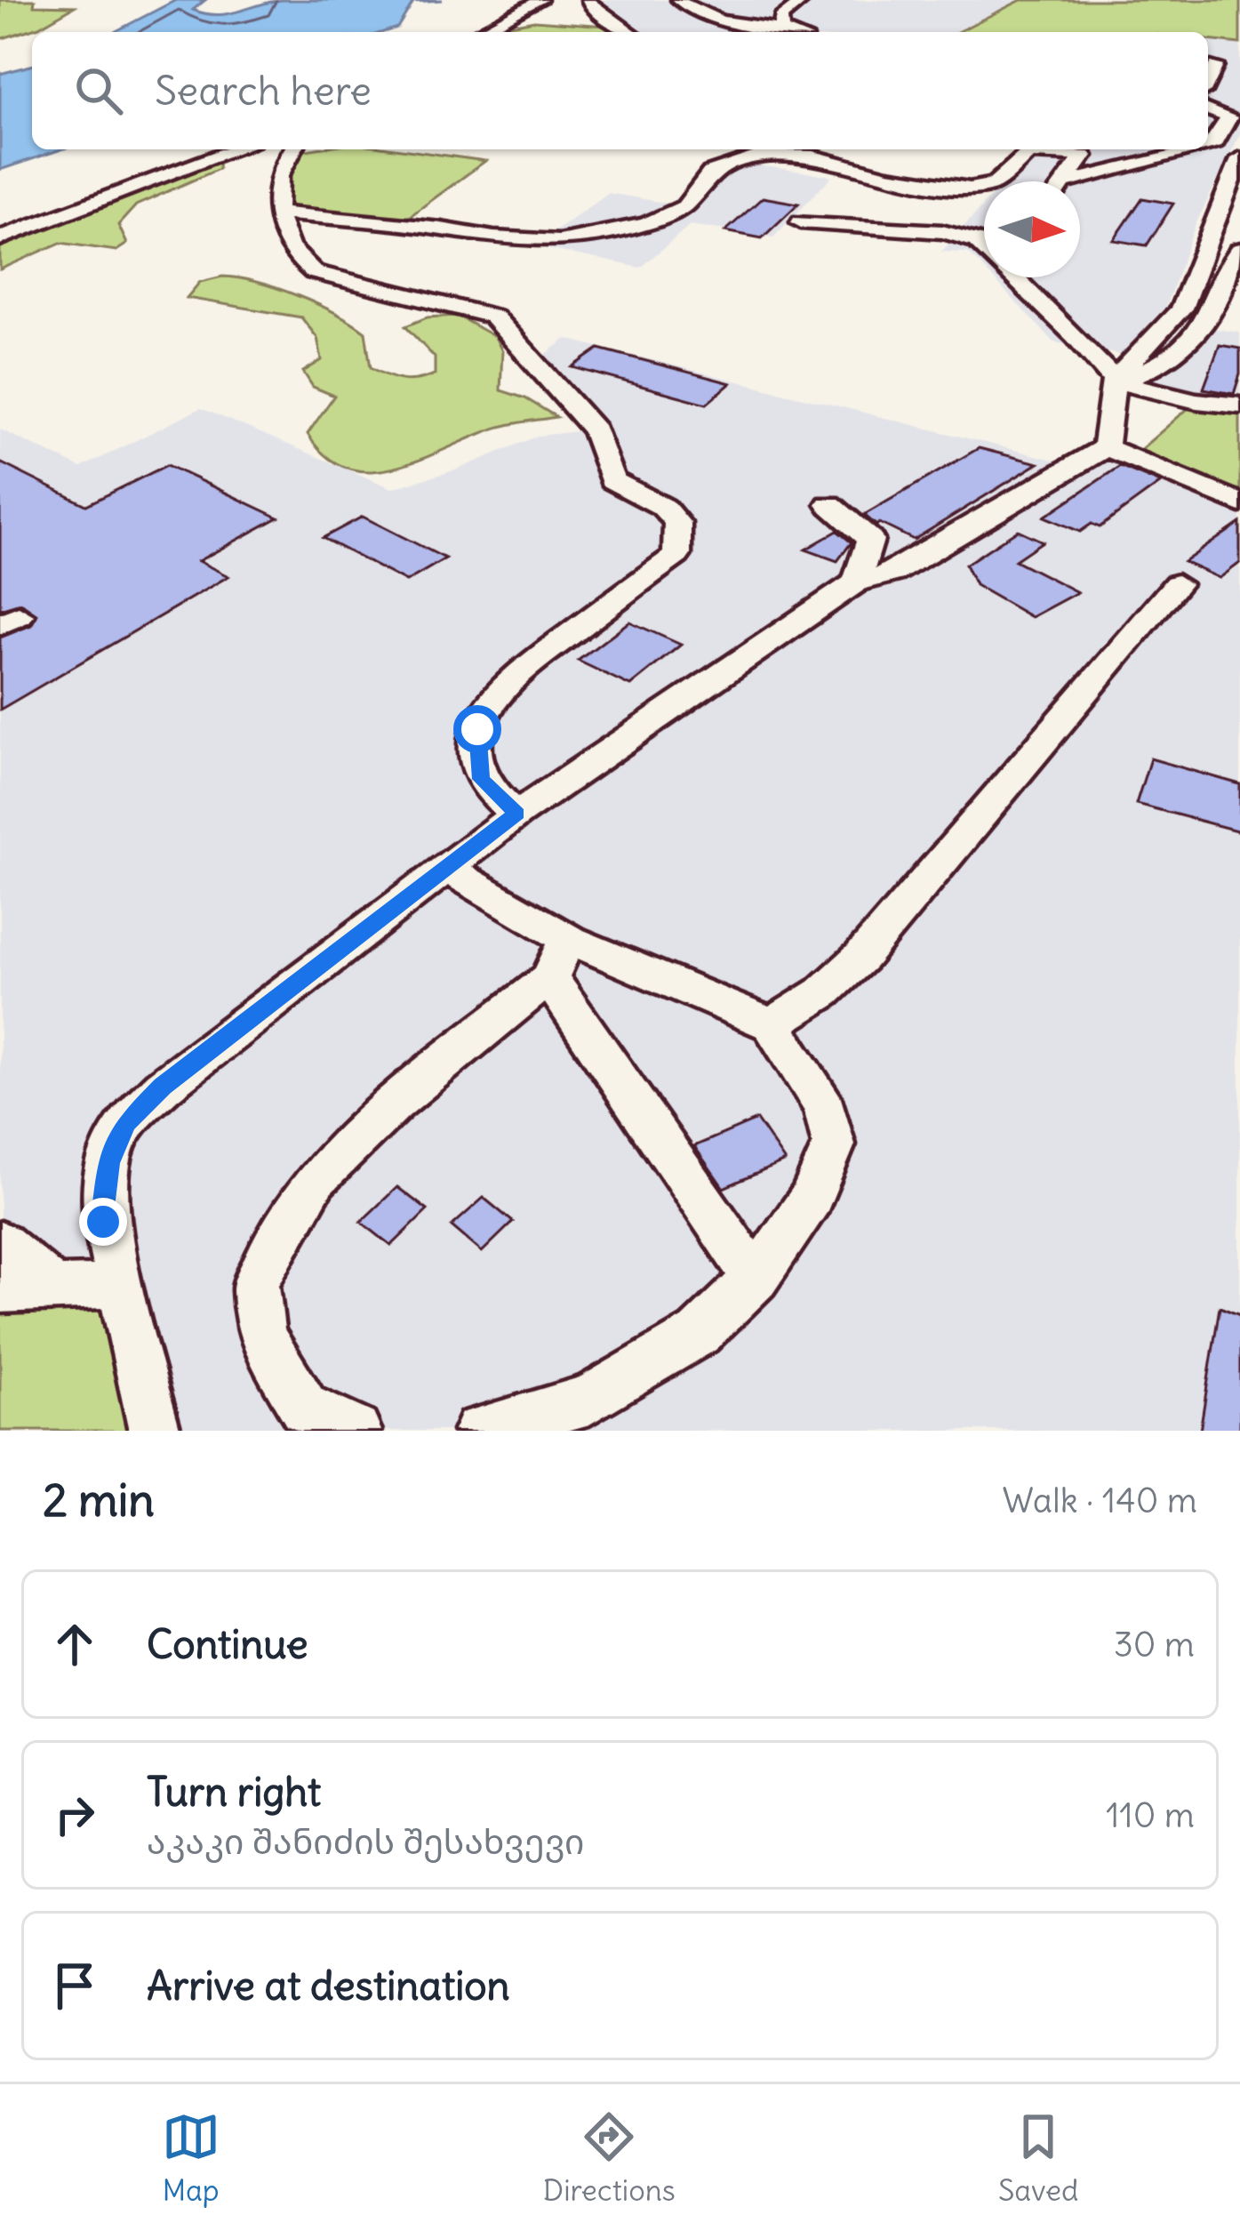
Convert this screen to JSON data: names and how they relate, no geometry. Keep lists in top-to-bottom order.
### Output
{
  "north": "right",
  "page": {
    "search": "Search here",
    "heading": ["2 min", "Walk · 140 m"],
    "list": [
      ["Continue", "30 m"],
      ["Turn right", "აკაკი შანიძის შესახვევი", "110 m"],
      "Arrive at destination"
    ],
    "nav": ["Map", "Directions", "Saved"]
  }
}
